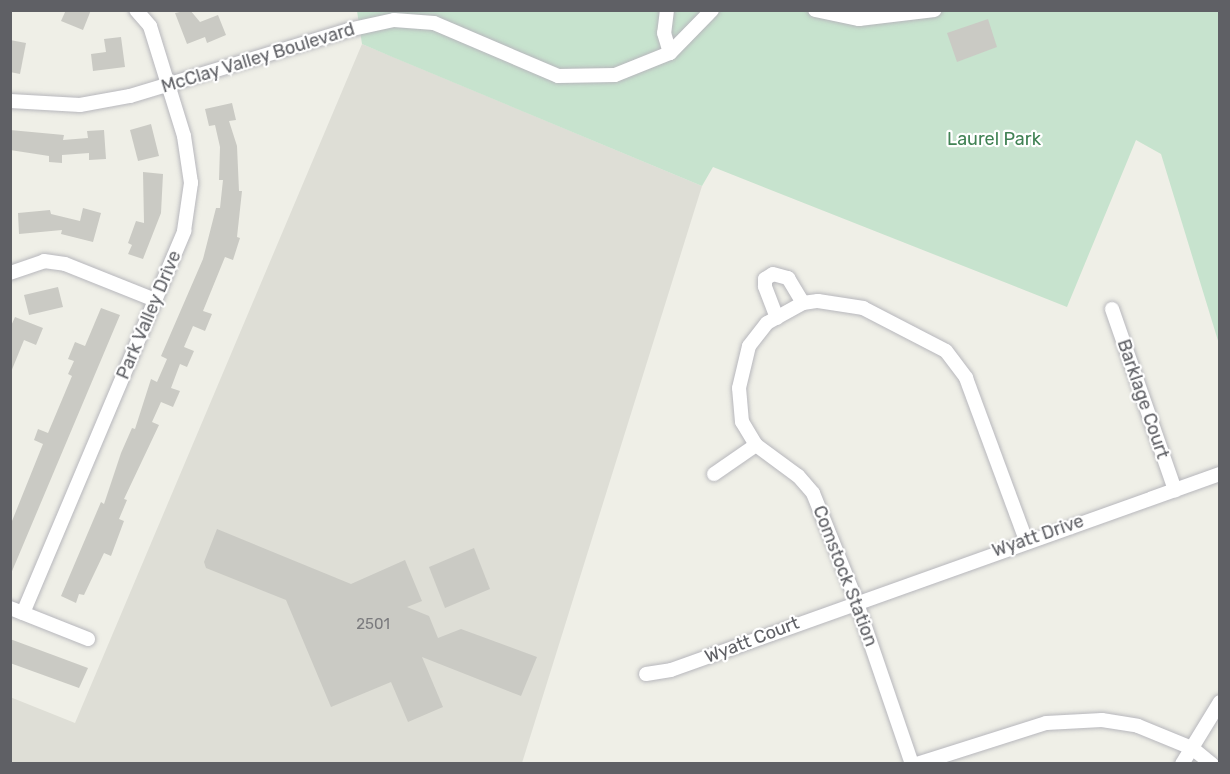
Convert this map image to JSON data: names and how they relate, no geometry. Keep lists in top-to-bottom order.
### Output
{
  "streets": {
    "street": [
      "McClay Valley Boulevard",
      "Park Valley Drive",
      "Barklage Court",
      "Wyatt Drive",
      "Comstock Station",
      "Wyatt Court"
    ]
  },
  "crossings": [
    ["McClay Valley Boulevard", "Park Valley Drive"],
    ["Barklage Court", "Wyatt Drive"],
    ["Wyatt Drive", "Comstock Station"],
    ["Wyatt Drive", "Wyatt Court"],
    ["Comstock Station", "Wyatt Court"]
  ],
  "parks": ["Laurel Park"],
  "house_numbers": ["2501"]
}
